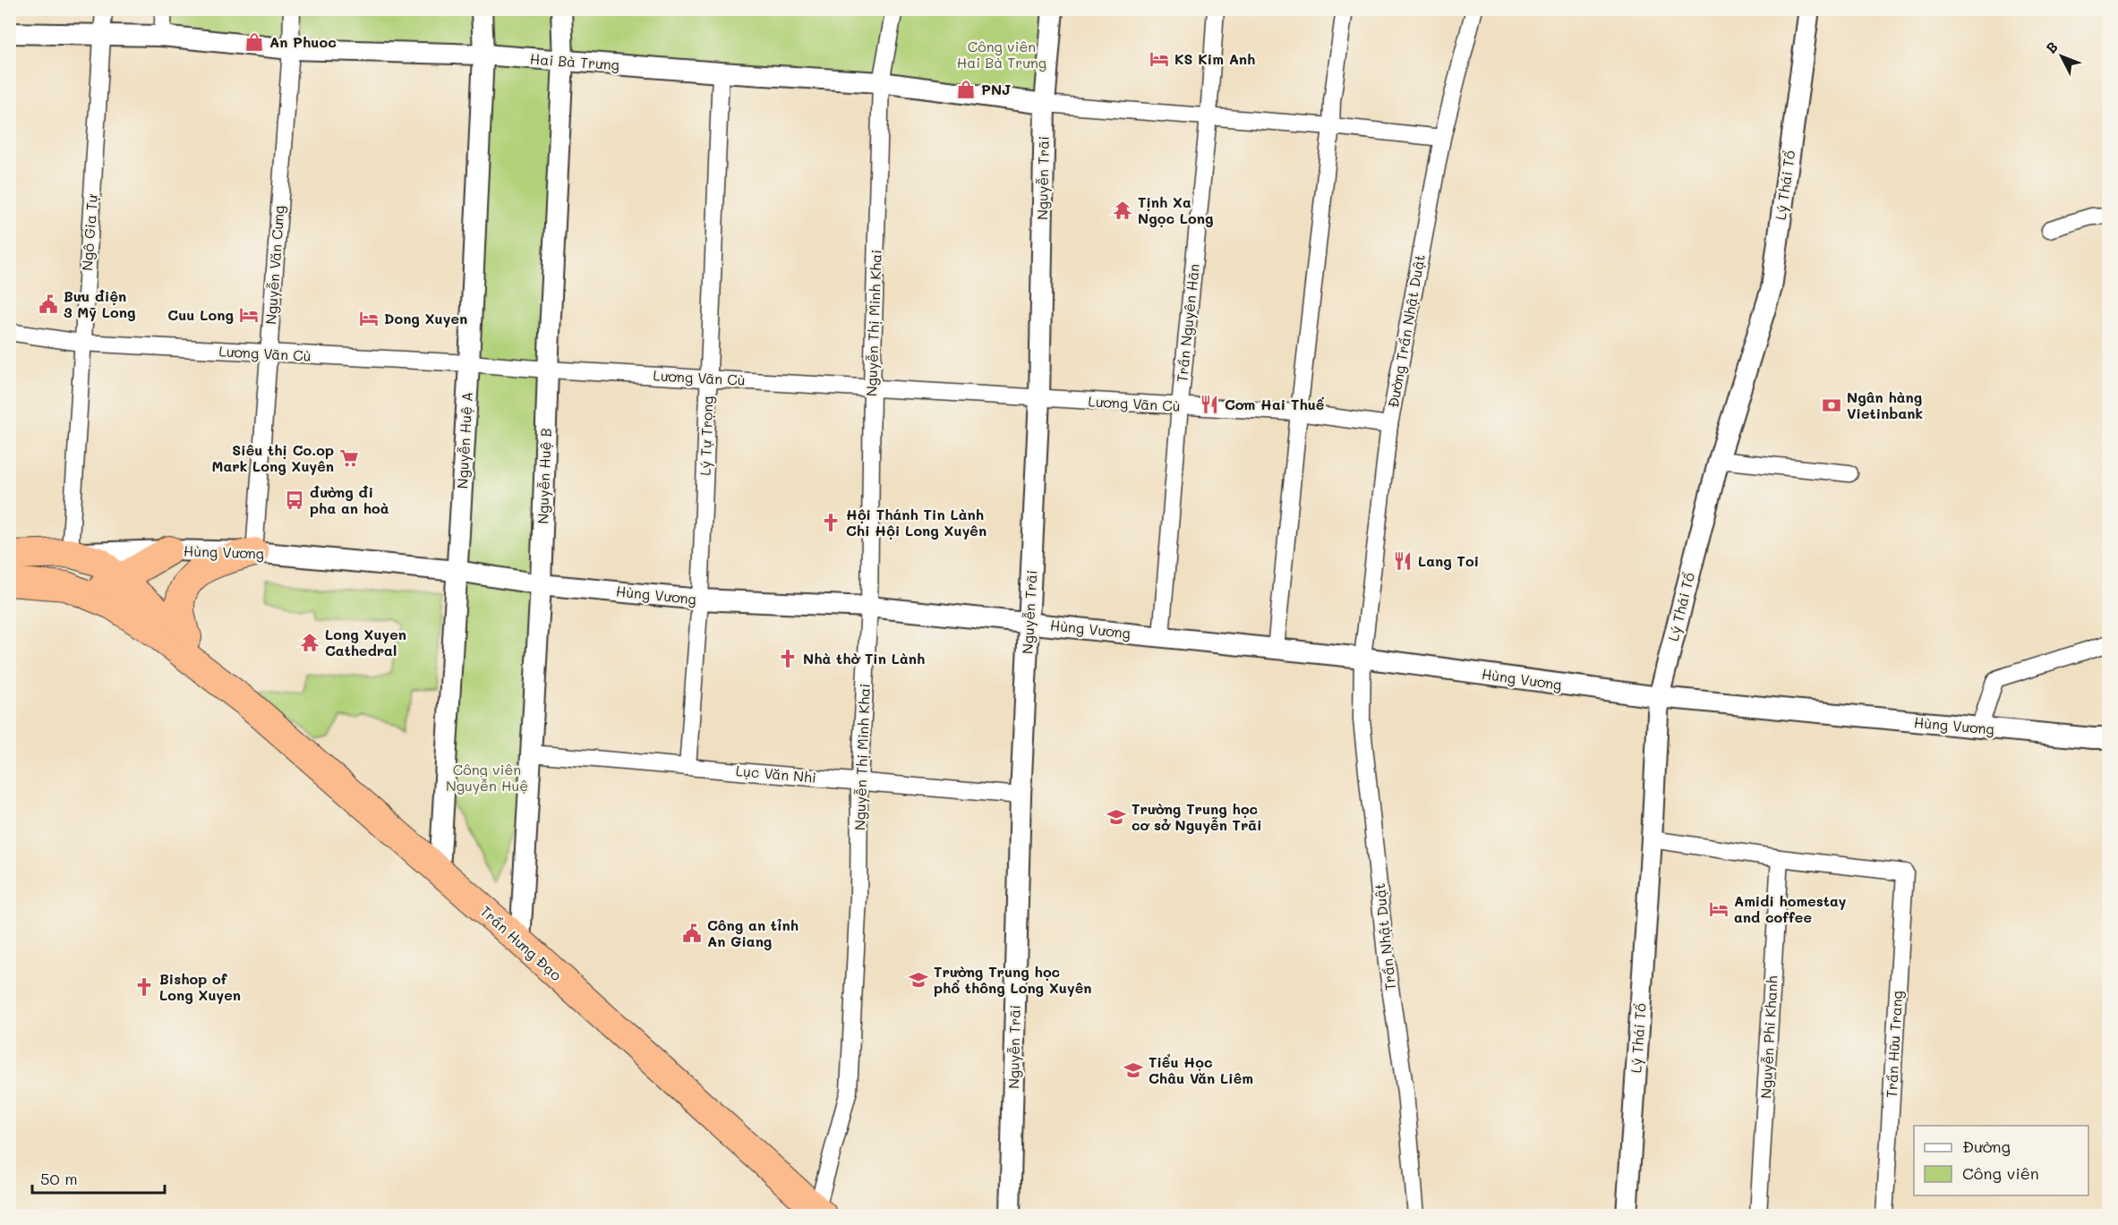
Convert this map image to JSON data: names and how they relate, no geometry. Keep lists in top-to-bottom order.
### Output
{
  "streets": {
    "highway": ["Trần Hưng Đạo"],
    "street": [
      "Hai Bà Trưng",
      "Nguyễn Trãi",
      "Lý Thái Tổ",
      "Ngô Gia Tự",
      "Nguyễn Văn Cưng",
      "Nguyễn Thị Minh Khai",
      "Trần Nguyên Hãn",
      "Đường Trần Nhật Duật",
      "Lương Vãn Cù",
      "Lý Tự Trọng",
      "Nguyễn Huệ A",
      "Nguyễn Huệ B",
      "Hùng Vương",
      "Lục Văn Nhì",
      "Trần Nhật Duật",
      "Nguyễn Phi Khanh",
      "Trần Hữu Trang"
    ]
  },
  "crossings": [
    ["Hai Bà Trưng", "Nguyễn Trãi"],
    ["Hai Bà Trưng", "Ngô Gia Tự"],
    ["Hai Bà Trưng", "Nguyễn Văn Cưng"],
    ["Hai Bà Trưng", "Nguyễn Thị Minh Khai"],
    ["Hai Bà Trưng", "Lý Tự Trọng"],
    ["Hai Bà Trưng", "Nguyễn Huệ A"],
    ["Hai Bà Trưng", "Nguyễn Huệ B"],
    ["Nguyễn Trãi", "Lương Vãn Cù"],
    ["Nguyễn Trãi", "Hùng Vương"],
    ["Nguyễn Trãi", "Lục Văn Nhì"],
    ["Lý Thái Tổ", "Hùng Vương"],
    ["Ngô Gia Tự", "Lương Vãn Cù"],
    ["Ngô Gia Tự", "Hùng Vương"],
    ["Nguyễn Văn Cưng", "Lương Vãn Cù"],
    ["Nguyễn Văn Cưng", "Hùng Vương"],
    ["Nguyễn Thị Minh Khai", "Lương Vãn Cù"],
    ["Nguyễn Thị Minh Khai", "Hùng Vương"],
    ["Nguyễn Thị Minh Khai", "Lục Văn Nhì"],
    ["Nguyễn Thị Minh Khai", "Trần Hưng Đạo"],
    ["Trần Nguyên Hãn", "Lương Vãn Cù"],
    ["Trần Nguyên Hãn", "Hùng Vương"],
    ["Đường Trần Nhật Duật", "Lương Vãn Cù"],
    ["Đường Trần Nhật Duật", "Hùng Vương"],
    ["Đường Trần Nhật Duật", "Trần Nhật Duật"],
    ["Lương Vãn Cù", "Lý Tự Trọng"],
    ["Lương Vãn Cù", "Nguyễn Huệ A"],
    ["Lương Vãn Cù", "Nguyễn Huệ B"],
    ["Lý Tự Trọng", "Hùng Vương"],
    ["Lý Tự Trọng", "Lục Văn Nhì"],
    ["Nguyễn Huệ A", "Hùng Vương"],
    ["Nguyễn Huệ A", "Trần Hưng Đạo"],
    ["Nguyễn Huệ B", "Hùng Vương"],
    ["Nguyễn Huệ B", "Lục Văn Nhì"],
    ["Nguyễn Huệ B", "Trần Hưng Đạo"],
    ["Hùng Vương", "Trần Nhật Duật"],
    ["Nguyễn Phi Khanh", "Trần Hữu Trang"]
  ],
  "parks": ["Công viên Hai Bà Trưng", "Công viên Nguyễn Huệ"],
  "places": {
    "shop": ["An Phuoc", "PNJ"],
    "hotel": [
      "KS Kim Anh",
      "Cuu Long",
      "Dong Xuyen",
      "Amidi homestay and coffee"
    ],
    "temple": ["Tịnh Xa Ngọc Long", "Long Xuyen Cathedral"],
    "public building": ["Bưu điện 3 Mỹ Long", "Công an tỉnh An Giang"],
    "restaurant": ["Cơm Hai Thuế", "Lang Toi"],
    "bank": ["Ngân hàng Vietinbank"],
    "supermarket": ["Siêu thị Co.op Mark Long Xuyên"],
    "bus stop": ["đường đi pha an hoà"],
    "church": ["Hội Thánh Tin Lành Chi Hội Long Xuyên", "Nhà thờ Tin Lành", "Bishop of Long Xuyen"],
    "school or university": ["Trường Trung học cơ sở Nguyễn Trãi", "Trường Trung học phổ thông Long Xuyên", "Tiểu Học Châu Văn Liêm"]
  },
  "legend": ["Đường", "Công viên"],
  "scale_bar": "50 m",
  "north": "top left"
}
